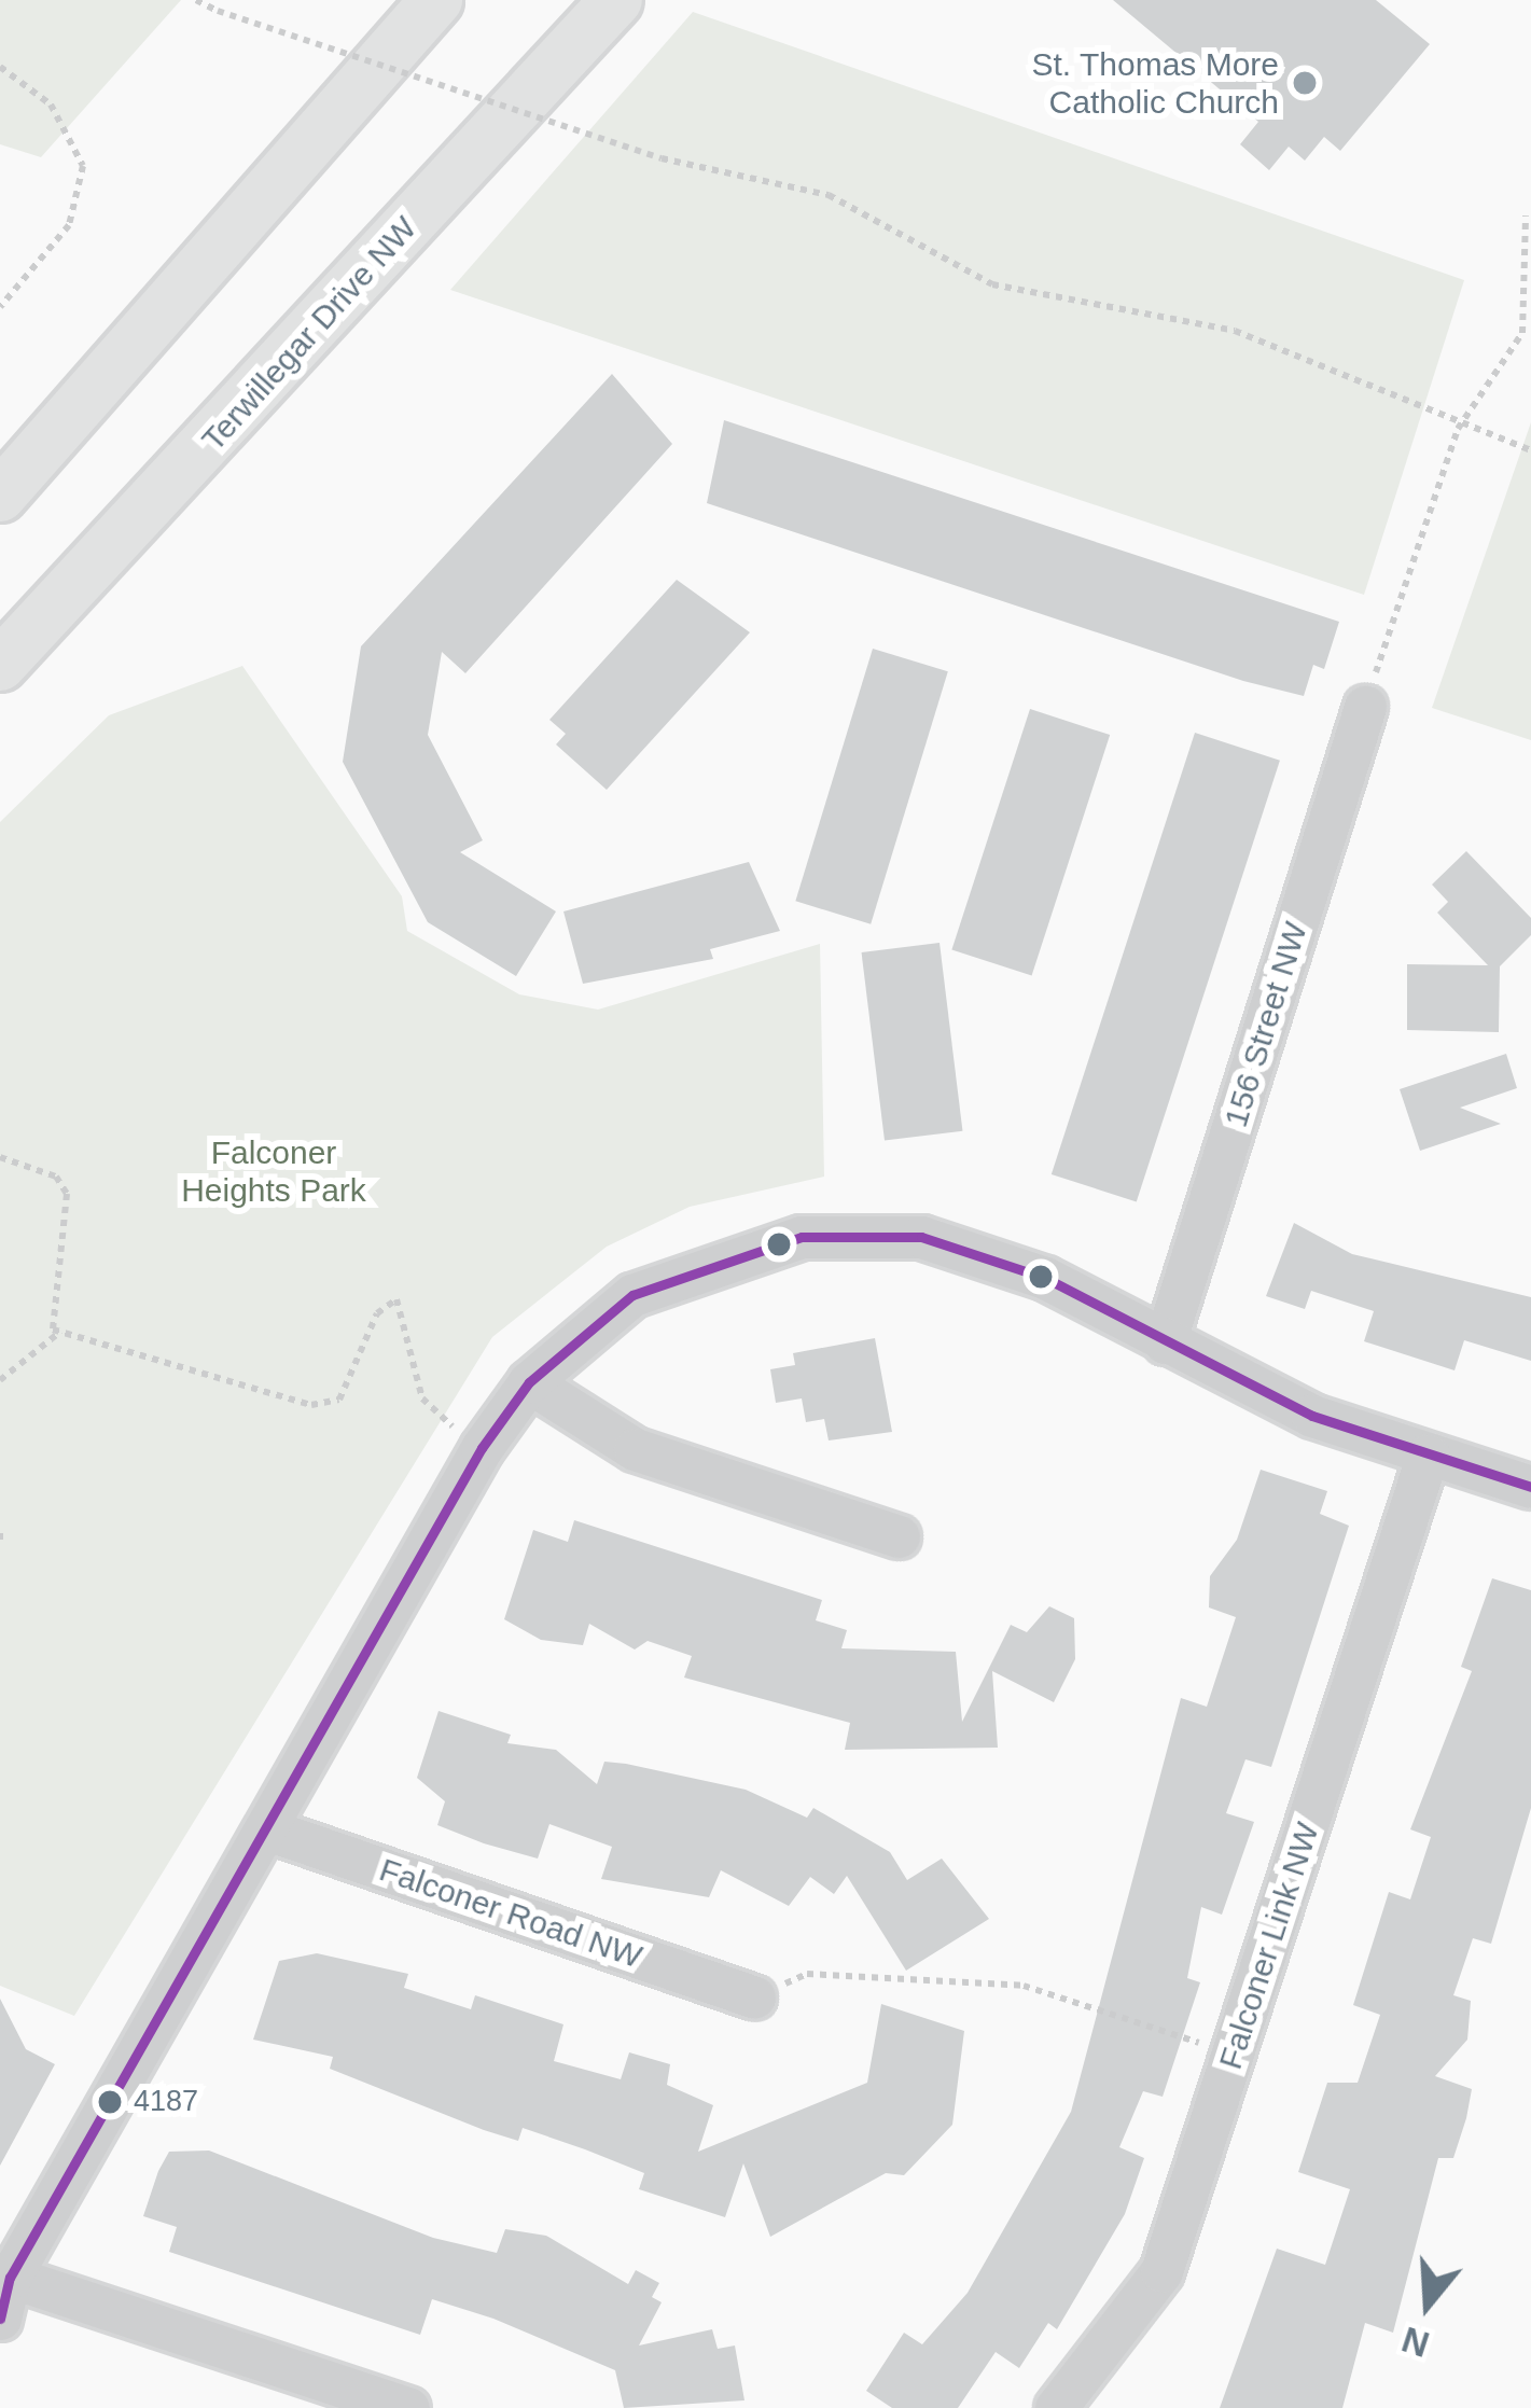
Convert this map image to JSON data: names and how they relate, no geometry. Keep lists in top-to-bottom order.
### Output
{
  "streets": {
    "main road": ["Terwillegar Drive NW"],
    "street": ["156 Street NW", "Falconer Road NW", "Falconer Link NW"]
  },
  "parks": ["Falconer Heights Park"],
  "places": ["St. Thomas More Catholic Church", "4187"],
  "north": "bottom"
}
